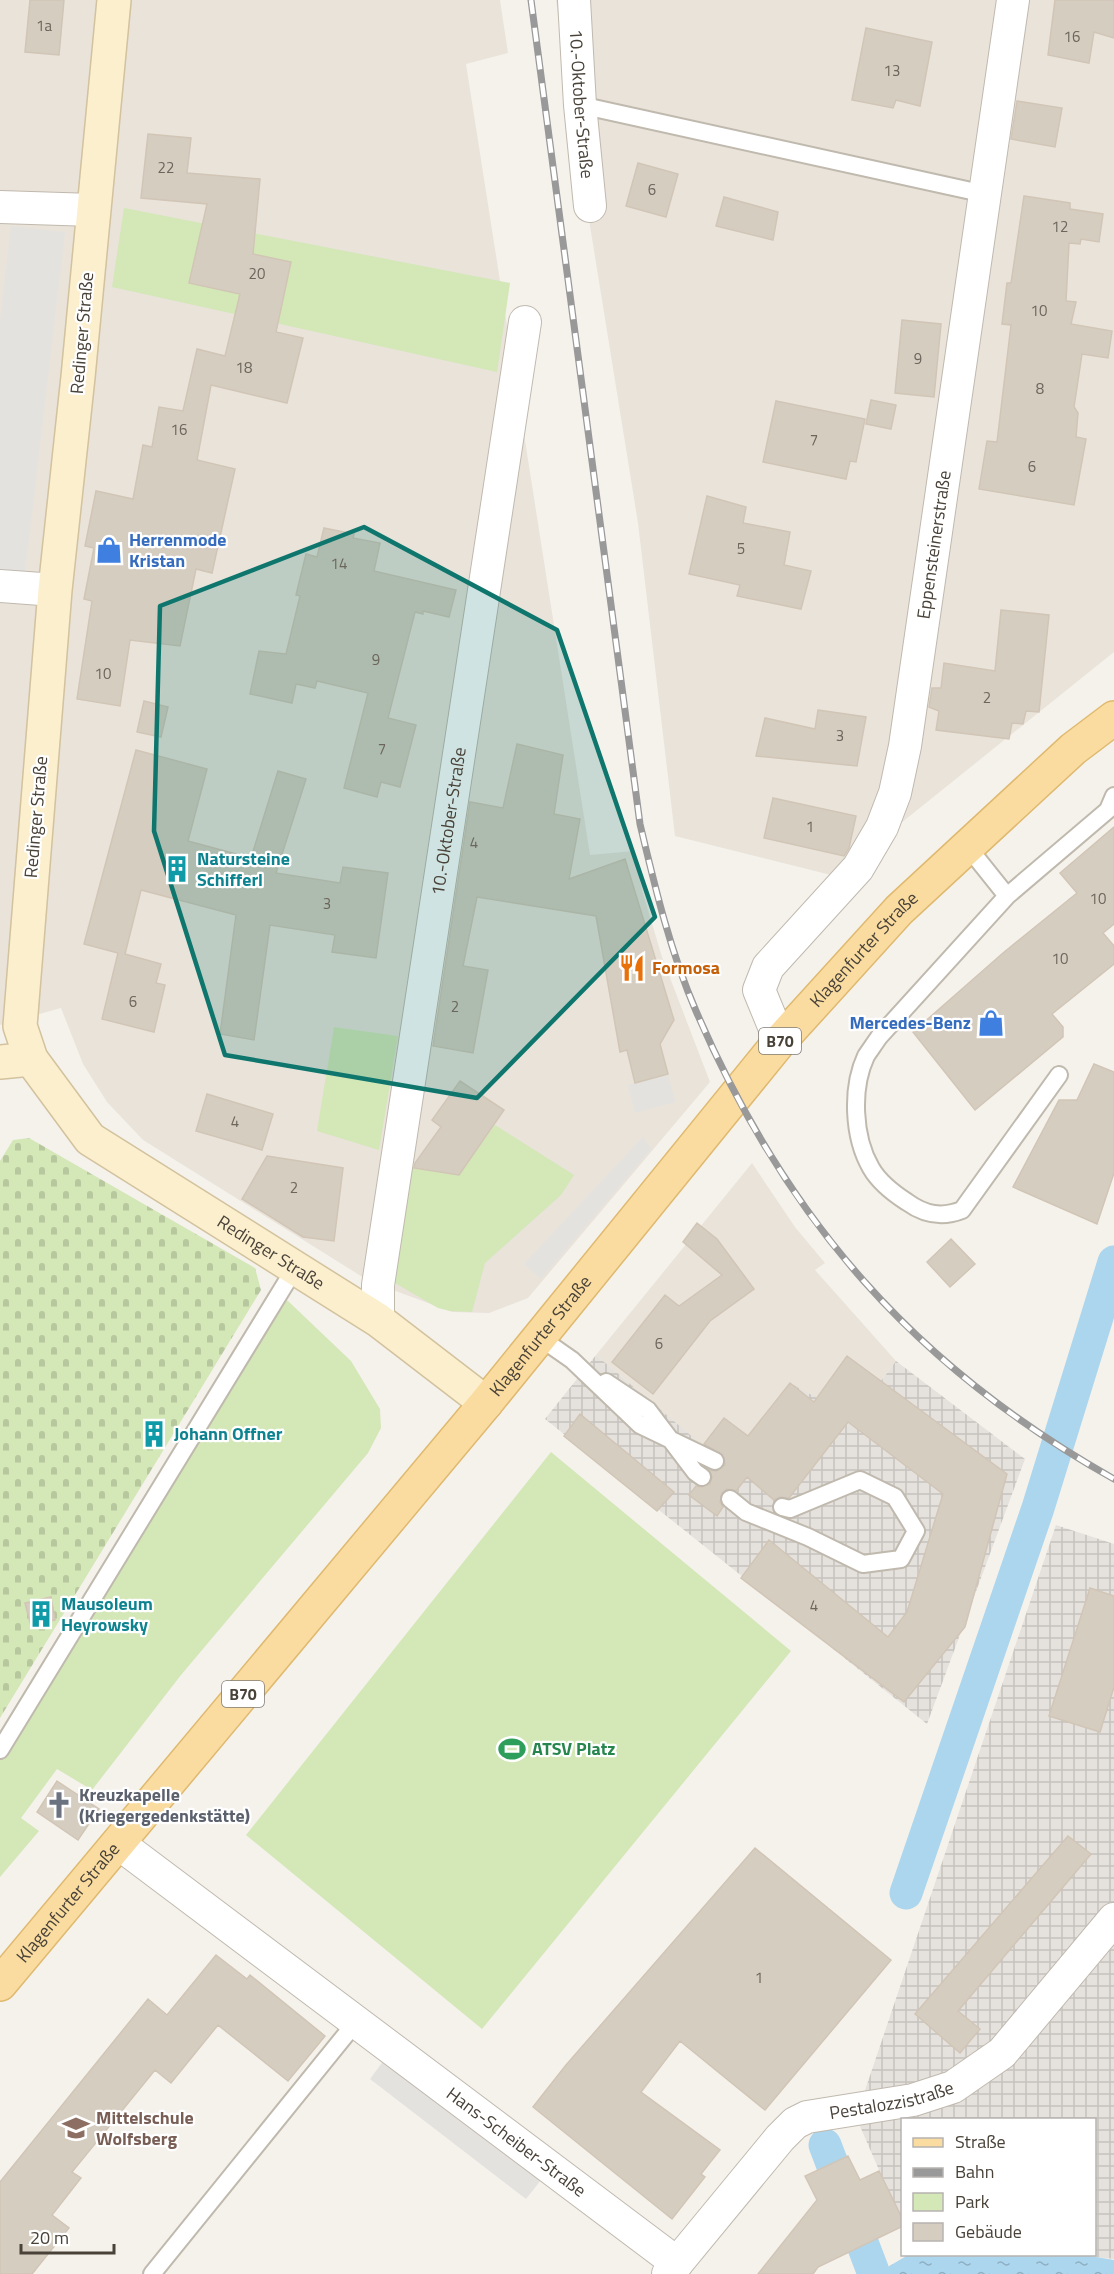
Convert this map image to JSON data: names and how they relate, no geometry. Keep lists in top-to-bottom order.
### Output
{
  "streets": {
    "main road": ["Redinger Straße", "Klagenfurter Straße", "B70"],
    "street": [
      "10.-Oktober-Straße",
      "Eppensteinerstraße",
      "Pestalozzistraße",
      "Hans-Scheiber-Straße"
    ]
  },
  "crossings": [
    ["10.-Oktober-Straße", "Redinger Straße"],
    ["Redinger Straße", "Klagenfurter Straße"],
    ["Eppensteinerstraße", "Klagenfurter Straße"],
    ["Klagenfurter Straße", "Hans-Scheiber-Straße"],
    ["Pestalozzistraße", "Hans-Scheiber-Straße"]
  ],
  "places": {
    "shop": ["Herrenmode Kristan", "Mercedes-Benz"],
    "building": ["Natursteine Schifferl", "Johann Offner", "Mausoleum Heyrowsky"],
    "restaurant": ["Formosa"],
    "sports": ["ATSV Platz"],
    "church": ["Kreuzkapelle (Kriegergedenkstätte)"],
    "school or university": ["Mittelschule Wolfsberg"]
  },
  "house_numbers": [
    "1a",
    "16",
    "13",
    "22",
    "6",
    "12",
    "20",
    "10",
    "9",
    "18",
    "8",
    "16",
    "7",
    "6",
    "5",
    "14",
    "9",
    "10",
    "2",
    "3",
    "7",
    "1",
    "4",
    "10",
    "3",
    "10",
    "6",
    "2",
    "4",
    "2",
    "6",
    "4",
    "1"
  ],
  "legend": [
    "Straße",
    "Bahn",
    "Park",
    "Gebäude"
  ],
  "scale_bar": "20 m"
}
